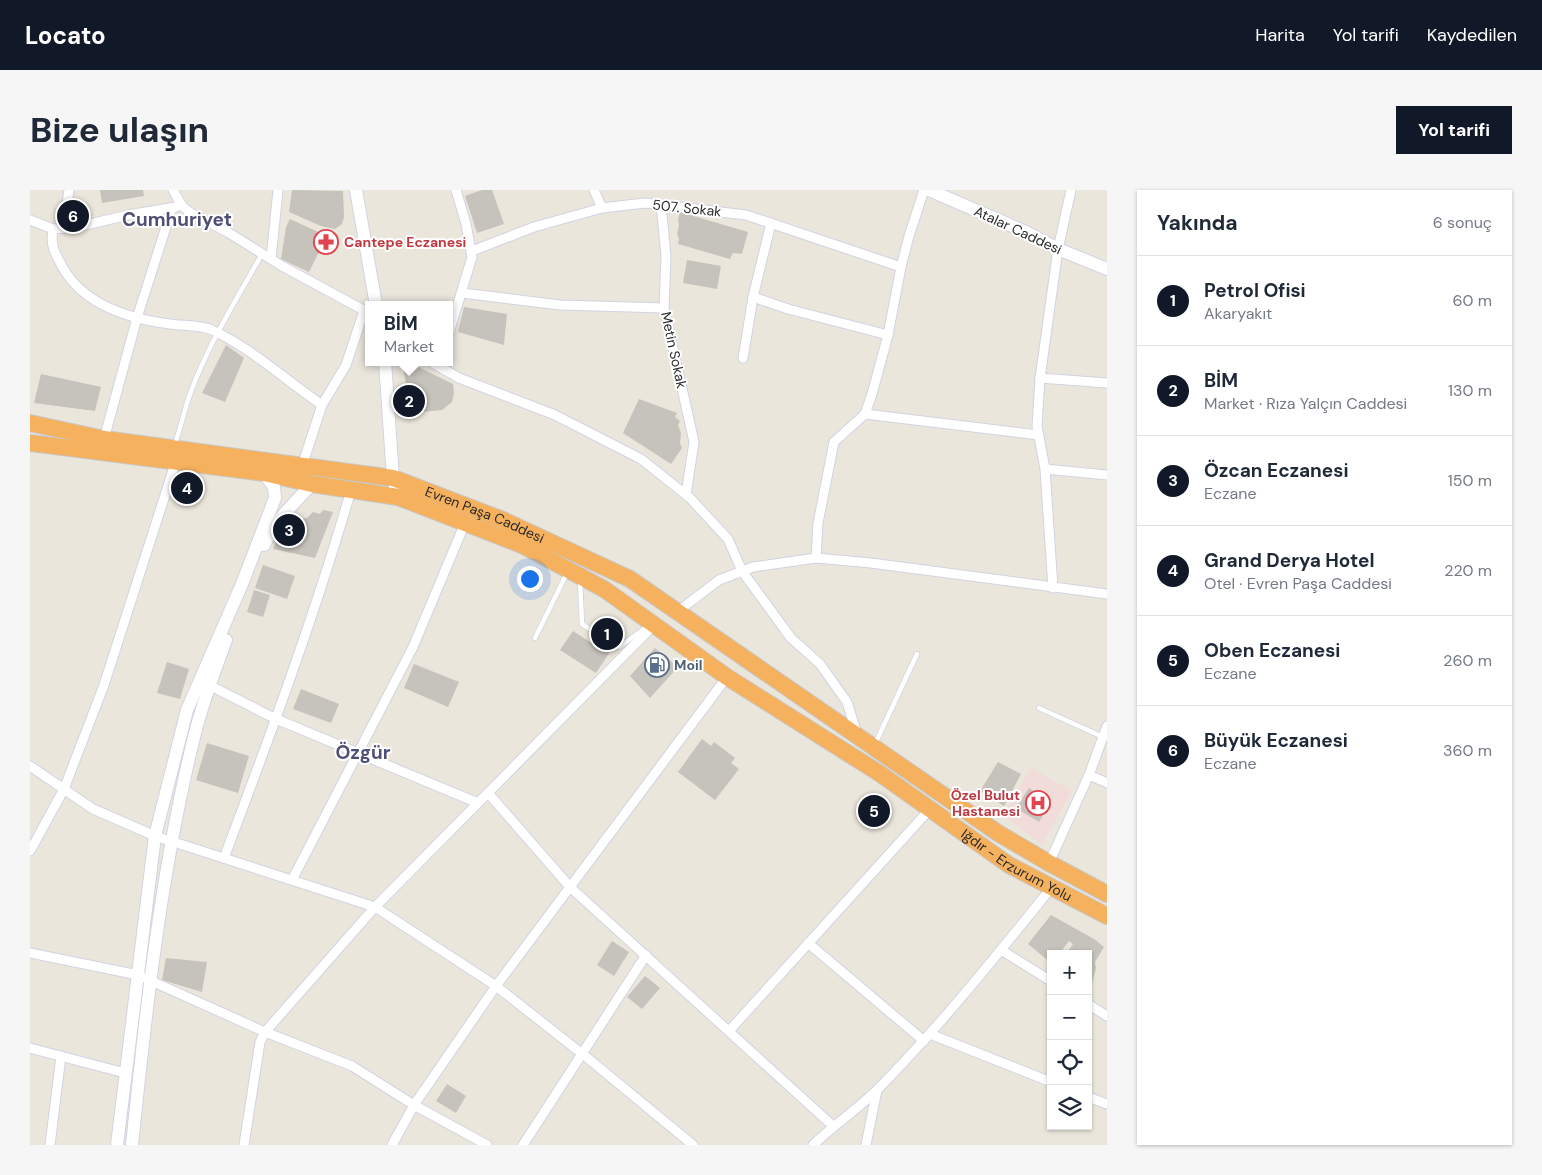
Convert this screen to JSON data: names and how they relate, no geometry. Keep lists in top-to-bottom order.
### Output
{
  "streets": {
    "highway": ["Evren Paşa Caddesi", "Iğdır - Erzurum Yolu"],
    "street": ["507. Sokak", "Atalar Caddesi", "Metin Sokak"]
  },
  "crossings": [
    ["507. Sokak", "Metin Sokak"],
    ["Evren Paşa Caddesi", "Iğdır - Erzurum Yolu"]
  ],
  "districts": ["Cumhuriyet", "Özgür"],
  "places": {
    "pharmacy": ["Cantepe Eczanesi"],
    "fuel station": ["Moil"],
    "hospital": ["Özel Bulut Hastanesi"]
  },
  "page": {
    "header": "Locato",
    "nav": ["Harita", "Yol tarifi", "Kaydedilen"],
    "buttons": "Yol tarifi",
    "title": "Bize ulaşın",
    "heading": ["Yakında", "6 sonuç"],
    "pins": [
      "6",
      "2",
      "4",
      "3",
      "1",
      "5"
    ],
    "list": [
      {
        "mark": "1",
        "name": "Petrol Ofisi",
        "note": "Akaryakıt",
        "value": "60 m"
      },
      {
        "mark": "2",
        "name": "BİM",
        "note": "Market · Rıza Yalçın Caddesi",
        "value": "130 m"
      },
      {
        "mark": "3",
        "name": "Özcan Eczanesi",
        "note": "Eczane",
        "value": "150 m"
      },
      {
        "mark": "4",
        "name": "Grand Derya Hotel",
        "note": "Otel · Evren Paşa Caddesi",
        "value": "220 m"
      },
      {
        "mark": "5",
        "name": "Oben Eczanesi",
        "note": "Eczane",
        "value": "260 m"
      },
      {
        "mark": "6",
        "name": "Büyük Eczanesi",
        "note": "Eczane",
        "value": "360 m"
      }
    ],
    "popup": ["BİM", "Market"],
    "map_buttons": ["+", "−"]
  }
}
